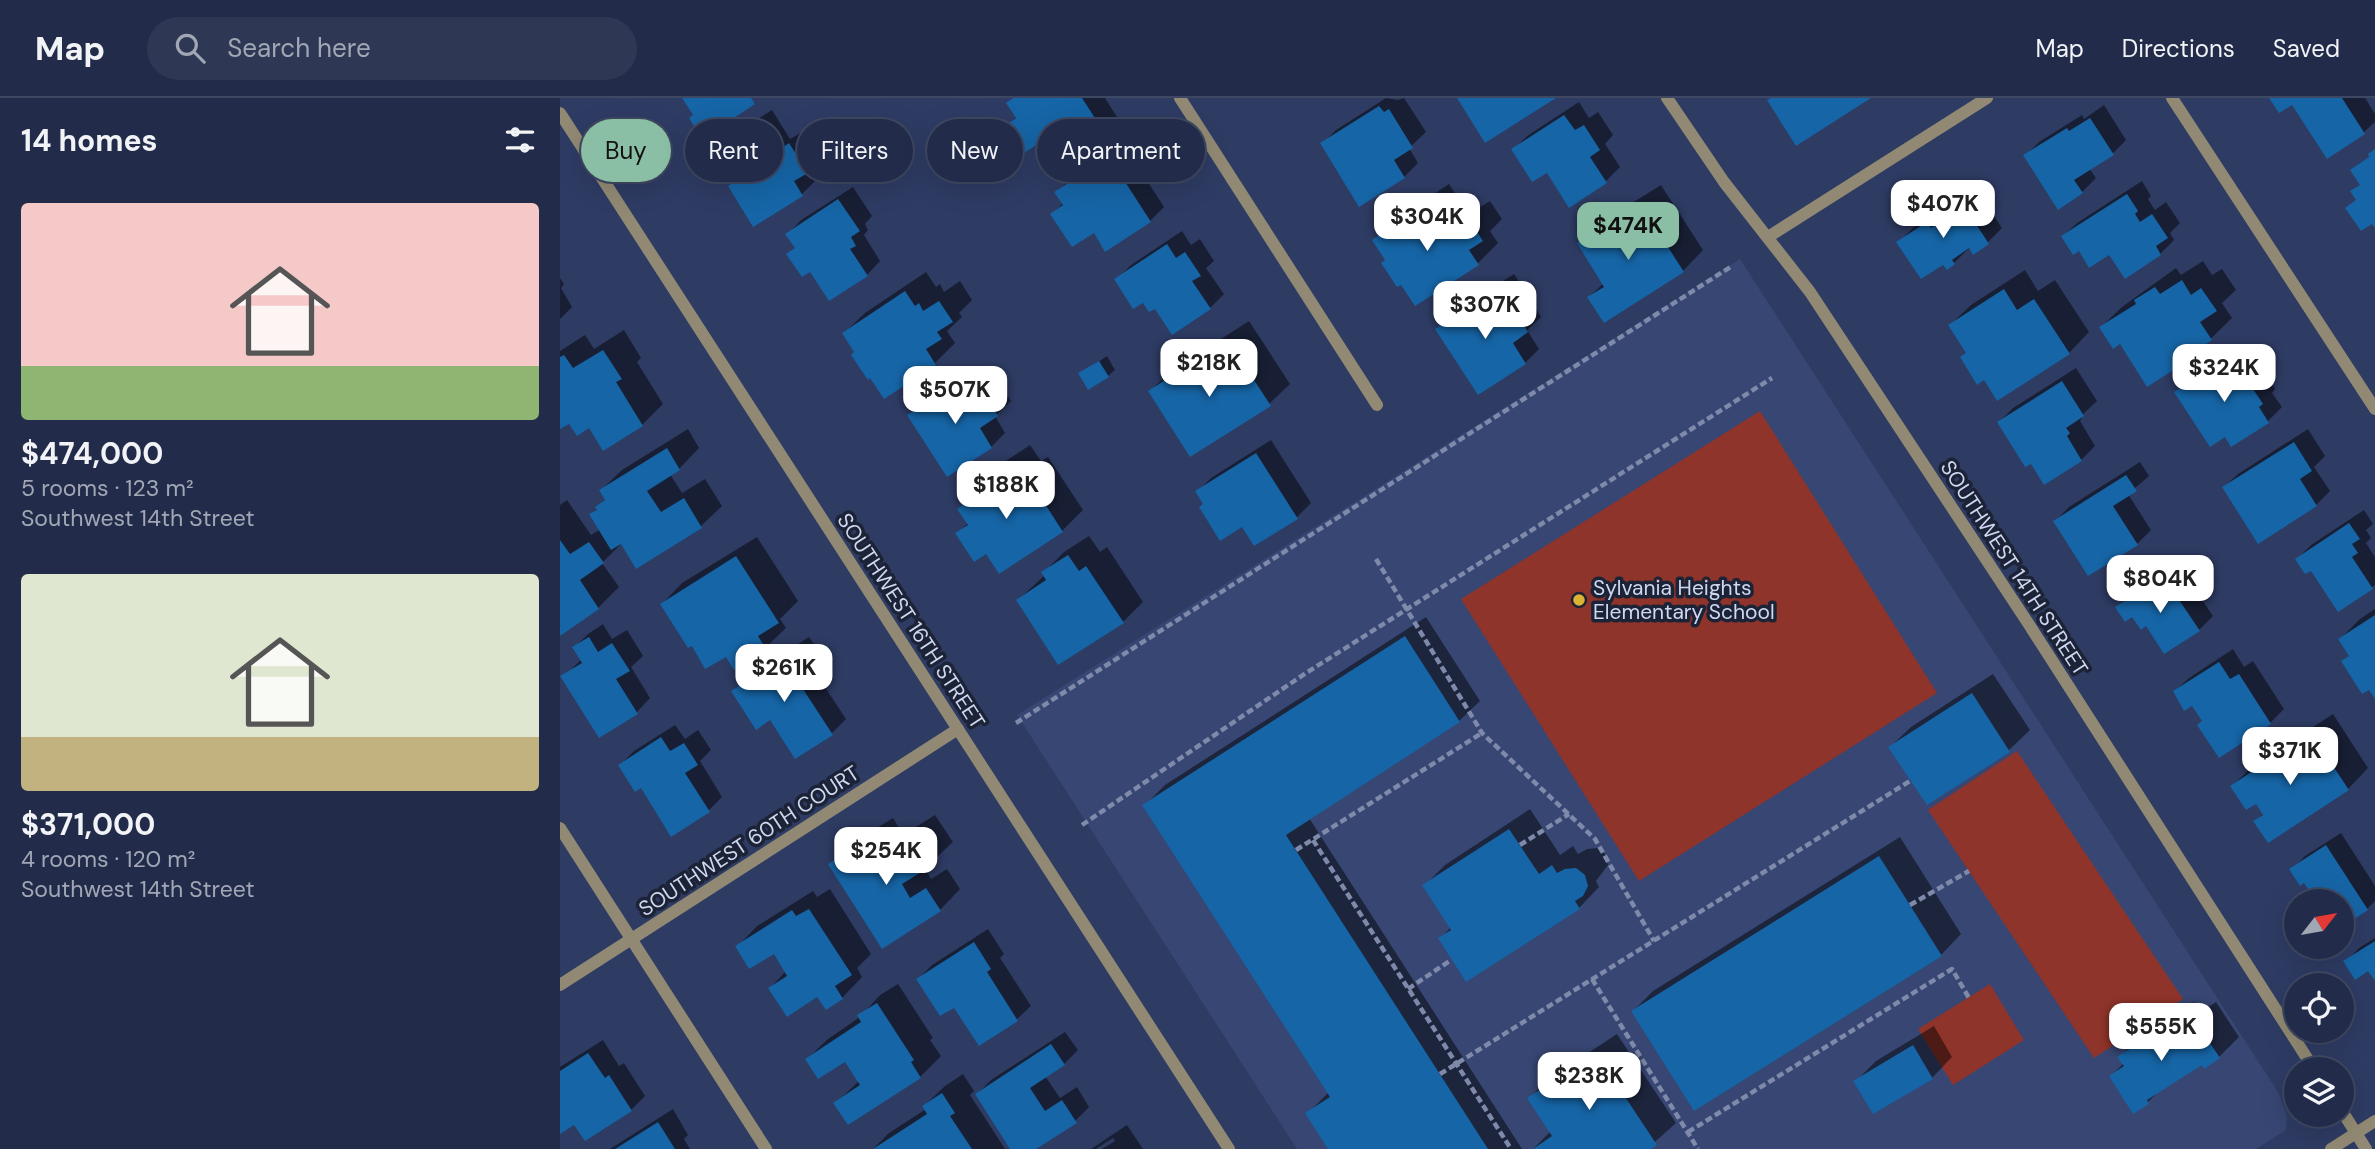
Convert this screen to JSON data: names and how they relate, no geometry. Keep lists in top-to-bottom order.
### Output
{
  "streets": {
    "street": ["SOUTHWEST 14TH STREET", "SOUTHWEST 16TH STREET", "SOUTHWEST 60TH COURT"]
  },
  "crossings": [
    ["SOUTHWEST 16TH STREET", "SOUTHWEST 60TH COURT"]
  ],
  "places": ["Sylvania Heights Elementary School"],
  "north": "top right",
  "page": {
    "header": "Map",
    "search": "Search here",
    "nav": ["Map", "Directions", "Saved"],
    "heading": "14 homes",
    "chip": [
      "Buy",
      "Rent",
      "Filters",
      "New",
      "Apartment"
    ],
    "price": [
      "$407K",
      "$304K",
      "$474K",
      "$307K",
      "$218K",
      "$324K",
      "$507K",
      "$188K",
      "$804K",
      "$261K",
      "$371K",
      "$254K",
      "$555K",
      "$238K"
    ],
    "list": [
      {
        "name": "$474,000",
        "note": "5 rooms · 123 m² · Southwest 14th Street"
      },
      {
        "name": "$371,000",
        "note": "4 rooms · 120 m² · Southwest 14th Street"
      }
    ]
  }
}
